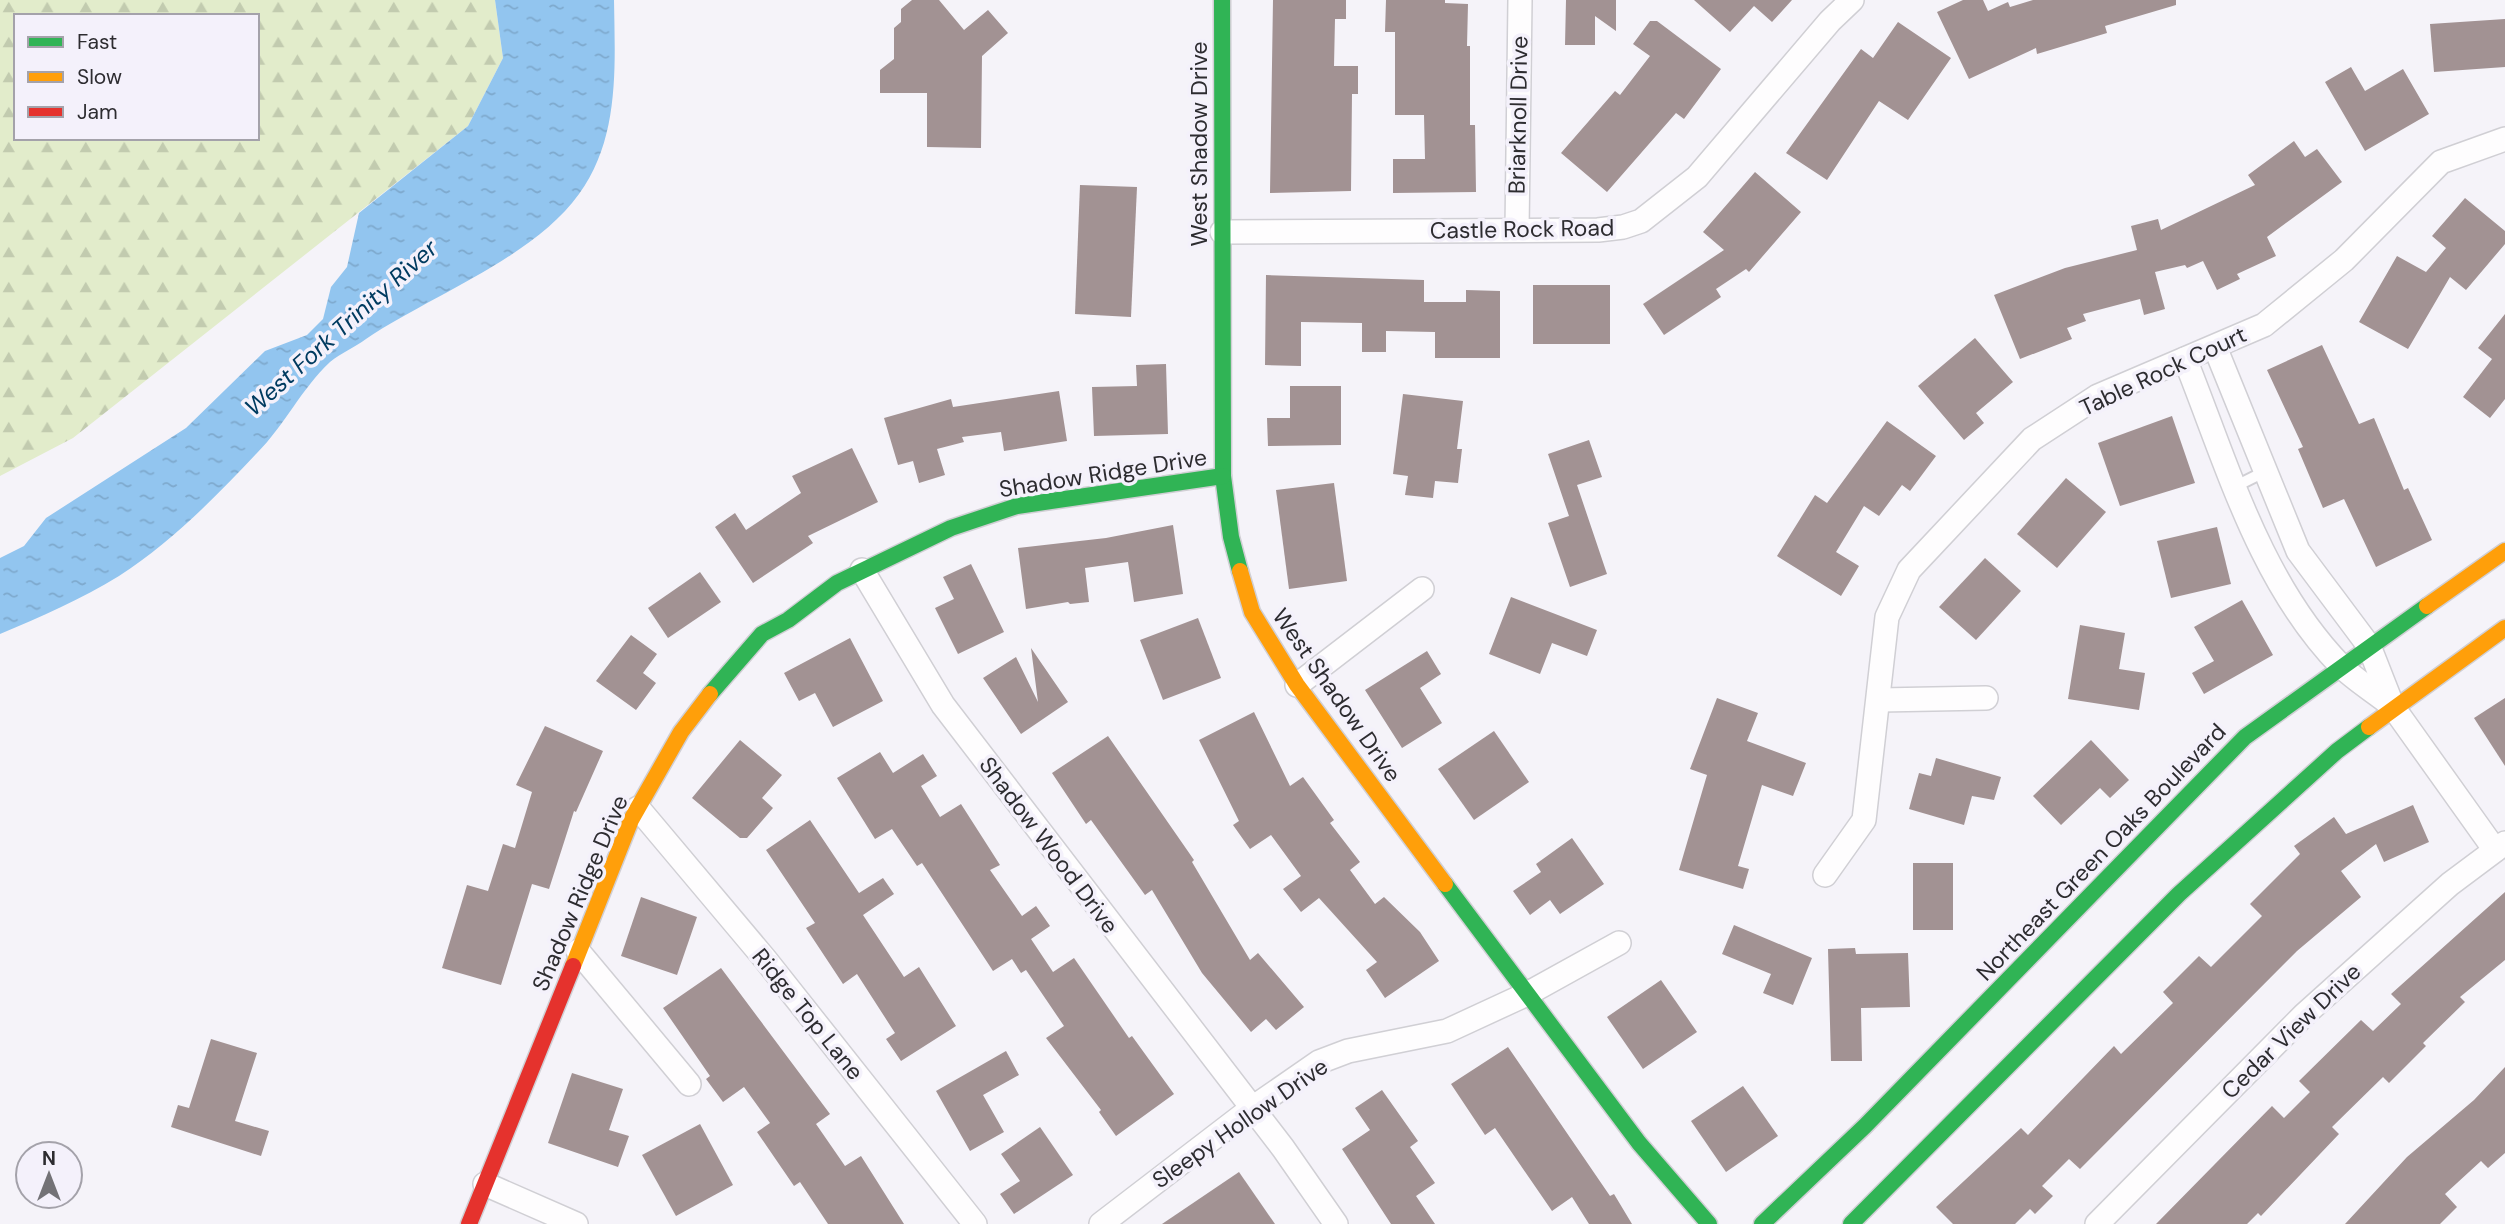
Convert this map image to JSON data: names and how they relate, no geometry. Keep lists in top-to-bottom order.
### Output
{
  "streets": {
    "street": [
      "Briarknoll Drive",
      "West Shadow Drive",
      "Castle Rock Road",
      "Table Rock Court",
      "Shadow Ridge Drive",
      "Shadow Wood Drive",
      "Northeast Green Oaks Boulevard",
      "Ridge Top Lane",
      "Cedar View Drive",
      "Sleepy Hollow Drive"
    ]
  },
  "crossings": [
    ["Briarknoll Drive", "Castle Rock Road"],
    ["West Shadow Drive", "Castle Rock Road"],
    ["West Shadow Drive", "Shadow Ridge Drive"],
    ["West Shadow Drive", "Sleepy Hollow Drive"],
    ["Shadow Ridge Drive", "Shadow Wood Drive"],
    ["Shadow Ridge Drive", "Ridge Top Lane"],
    ["Shadow Wood Drive", "Sleepy Hollow Drive"]
  ],
  "water": ["West Fork Trinity River"],
  "legend": ["Fast", "Slow", "Jam"],
  "north": "top"
}
